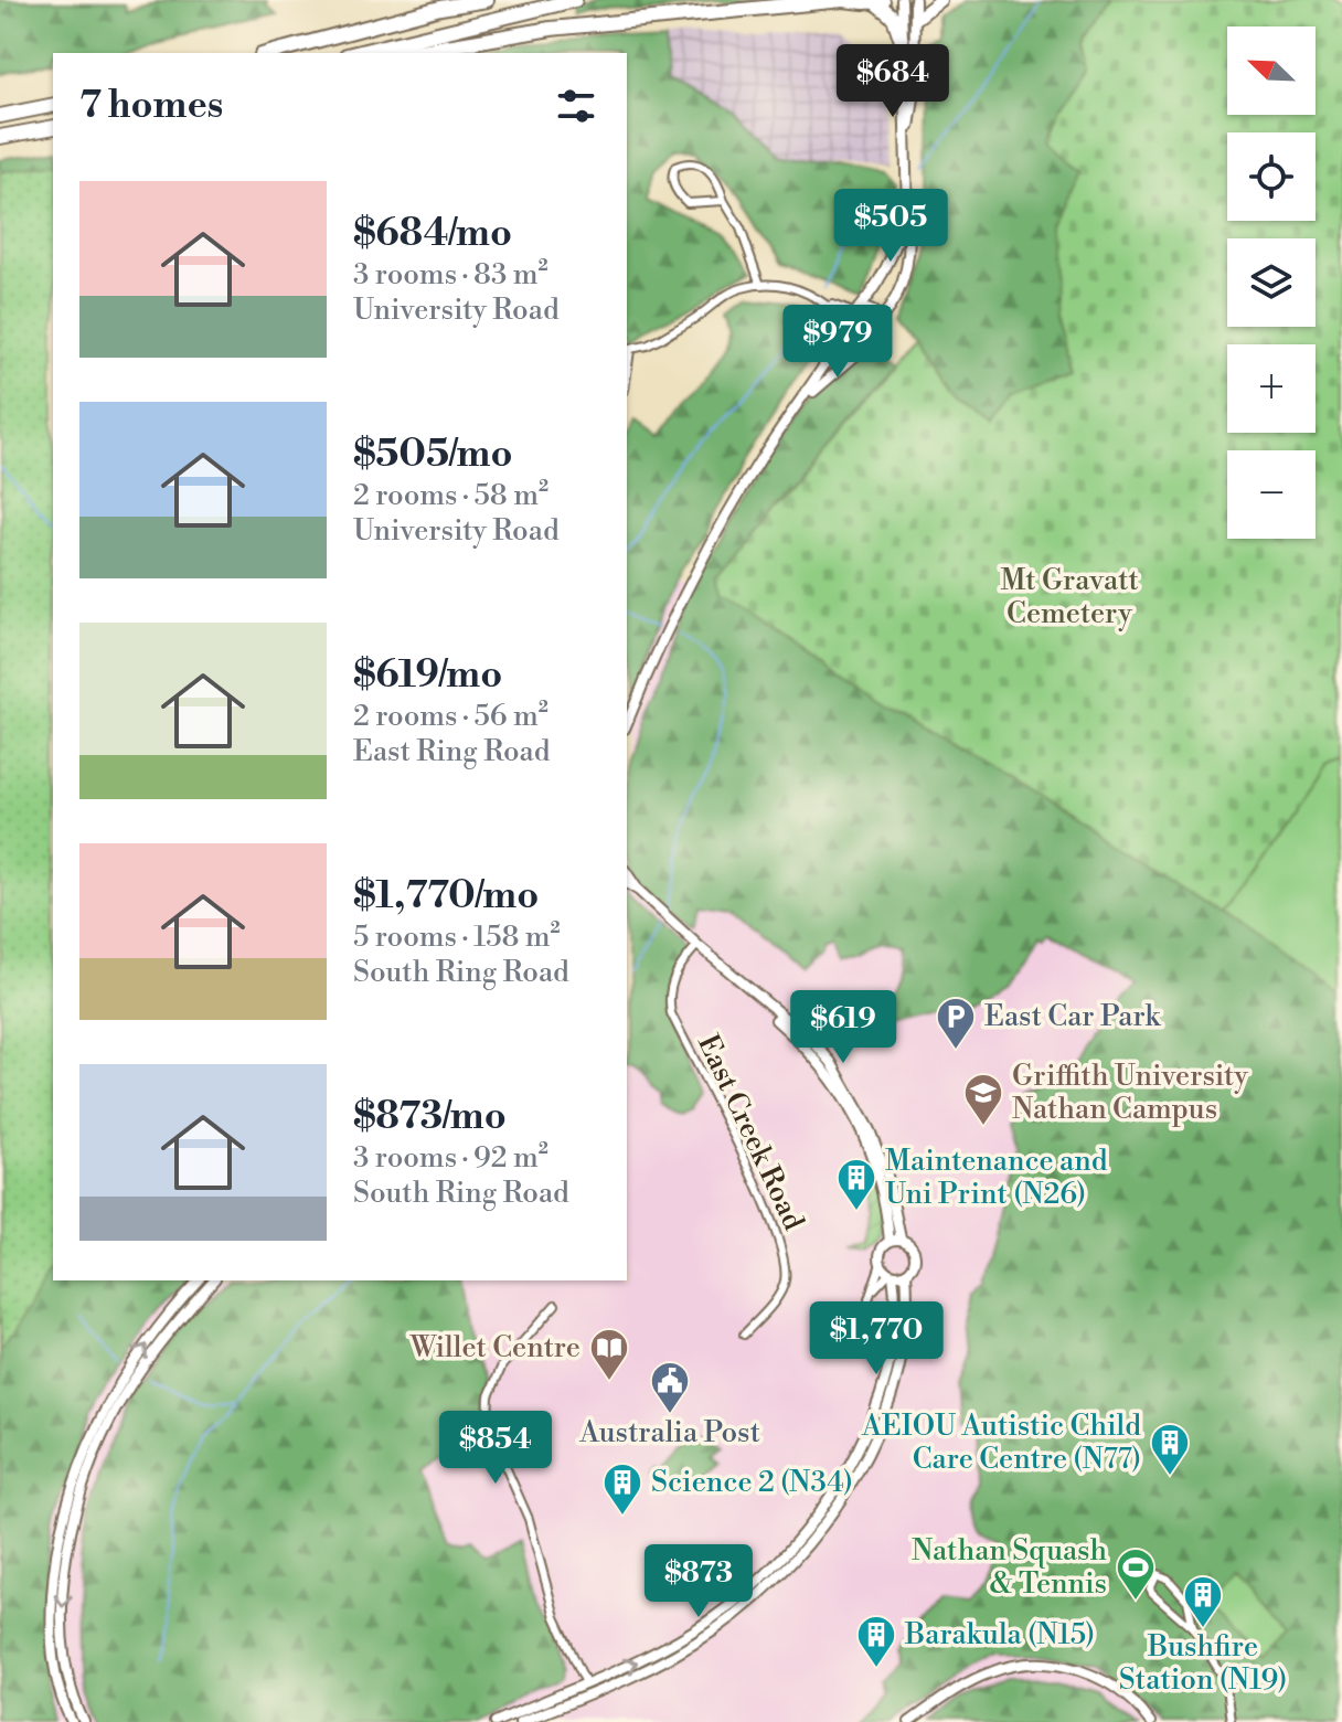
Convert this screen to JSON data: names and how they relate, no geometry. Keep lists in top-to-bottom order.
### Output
{
  "streets": {
    "street": ["East Creek Road"]
  },
  "parks": ["Mt Gravatt Cemetery"],
  "places": {
    "parking": ["East Car Park"],
    "school or university": ["Griffith University Nathan Campus"],
    "building": [
      "Maintenance and Uni Print (N26)",
      "AEIOU Autistic Child Care Centre (N77)",
      "Science 2 (N34)",
      "Bushfire Station (N19)",
      "Barakula (N15)"
    ],
    "library": ["Willet Centre"],
    "public building": ["Australia Post"],
    "sports": ["Nathan Squash & Tennis"]
  },
  "north": "top left",
  "page": {
    "map_buttons": ["+", "−"],
    "price": [
      "$684",
      "$505",
      "$979",
      "$619",
      "$1,770",
      "$854",
      "$873"
    ],
    "heading": "7 homes",
    "list": [
      {
        "name": "$684/mo",
        "note": "3 rooms · 83 m² · University Road"
      },
      {
        "name": "$505/mo",
        "note": "2 rooms · 58 m² · University Road"
      },
      {
        "name": "$619/mo",
        "note": "2 rooms · 56 m² · East Ring Road"
      },
      {
        "name": "$1,770/mo",
        "note": "5 rooms · 158 m² · South Ring Road"
      },
      {
        "name": "$873/mo",
        "note": "3 rooms · 92 m² · South Ring Road"
      }
    ]
  }
}
